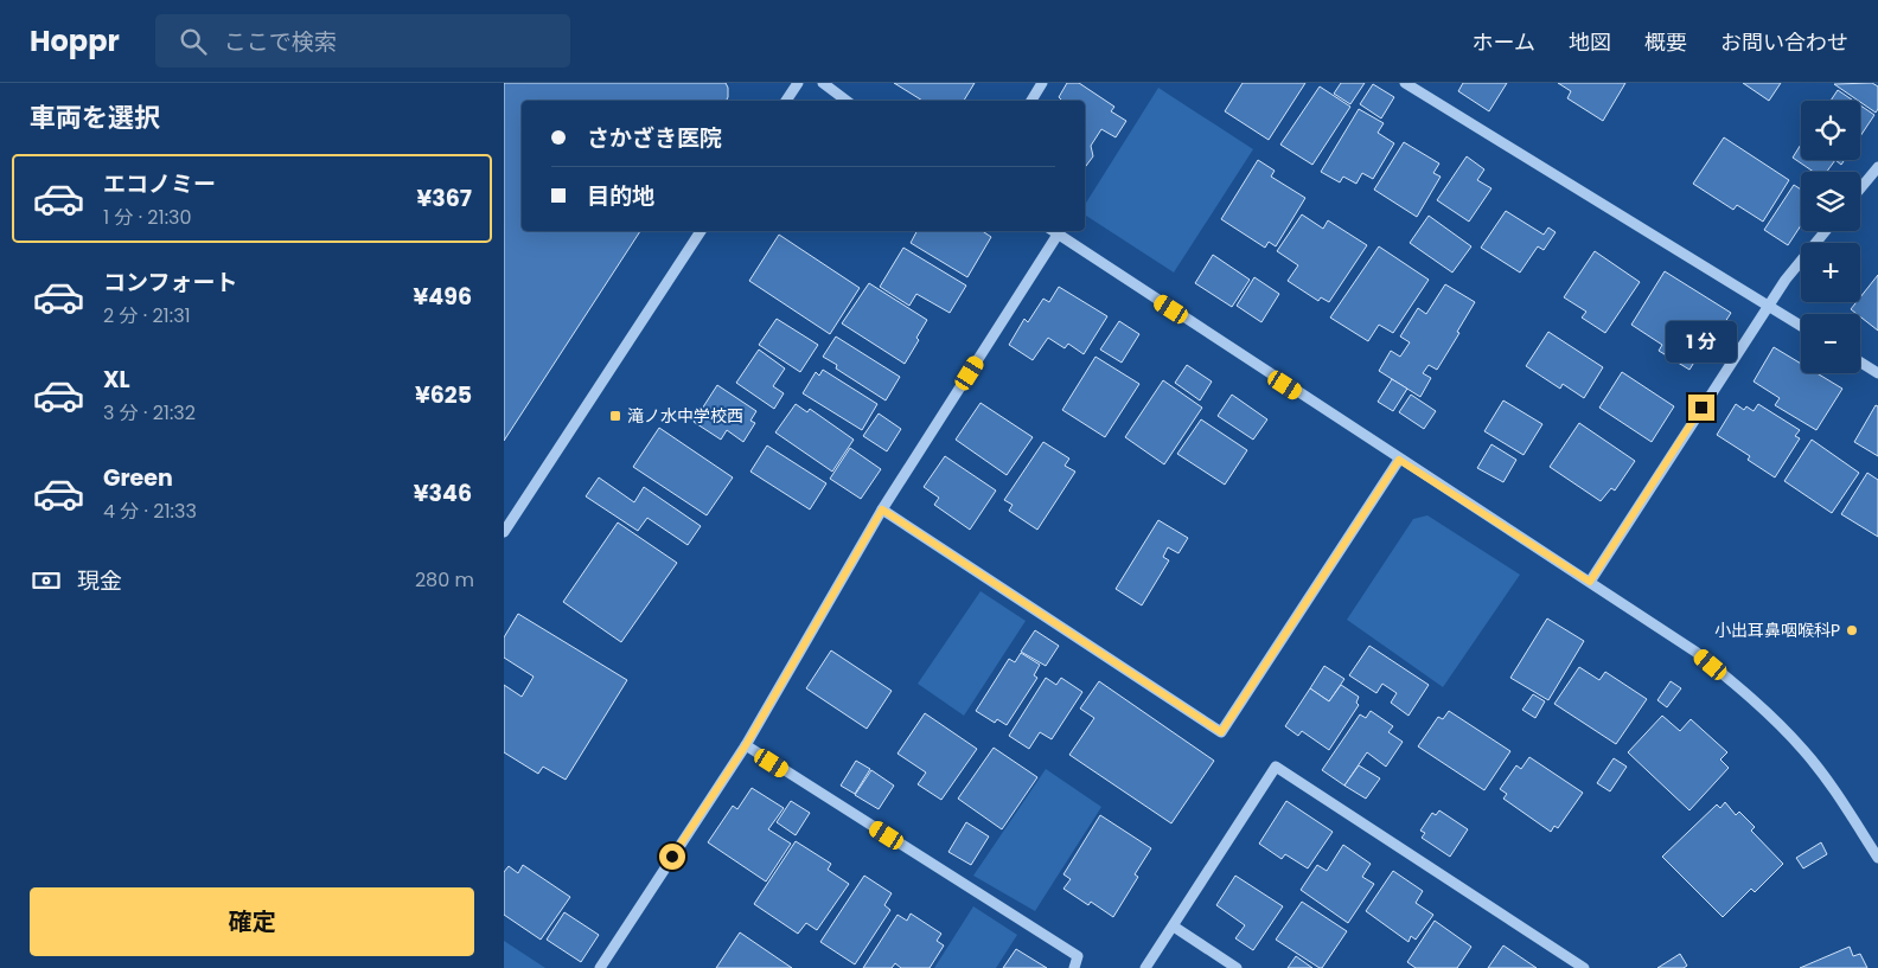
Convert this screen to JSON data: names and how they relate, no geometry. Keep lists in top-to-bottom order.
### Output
{
  "places": {
    "transit": ["滝ノ水中学校西"],
    "other": ["小出耳鼻咽喉科P"]
  },
  "page": {
    "header": "Hoppr",
    "search": "ここで検索",
    "nav": [
      "ホーム",
      "地図",
      "概要",
      "お問い合わせ"
    ],
    "heading": "車両を選択",
    "map_buttons": ["+", "−"],
    "banner": ["さかざき医院", "目的地"],
    "list": [
      {
        "name": "エコノミー",
        "note": "1 分 · 21:30",
        "value": "¥367"
      },
      {
        "name": "コンフォート",
        "note": "2 分 · 21:31",
        "value": "¥496"
      },
      {
        "name": "XL",
        "note": "3 分 · 21:32",
        "value": "¥625"
      },
      {
        "name": "Green",
        "note": "4 分 · 21:33",
        "value": "¥346"
      }
    ],
    "bubble": "1 分",
    "pay": ["現金", "280 m"],
    "buttons": "確定"
  }
}
